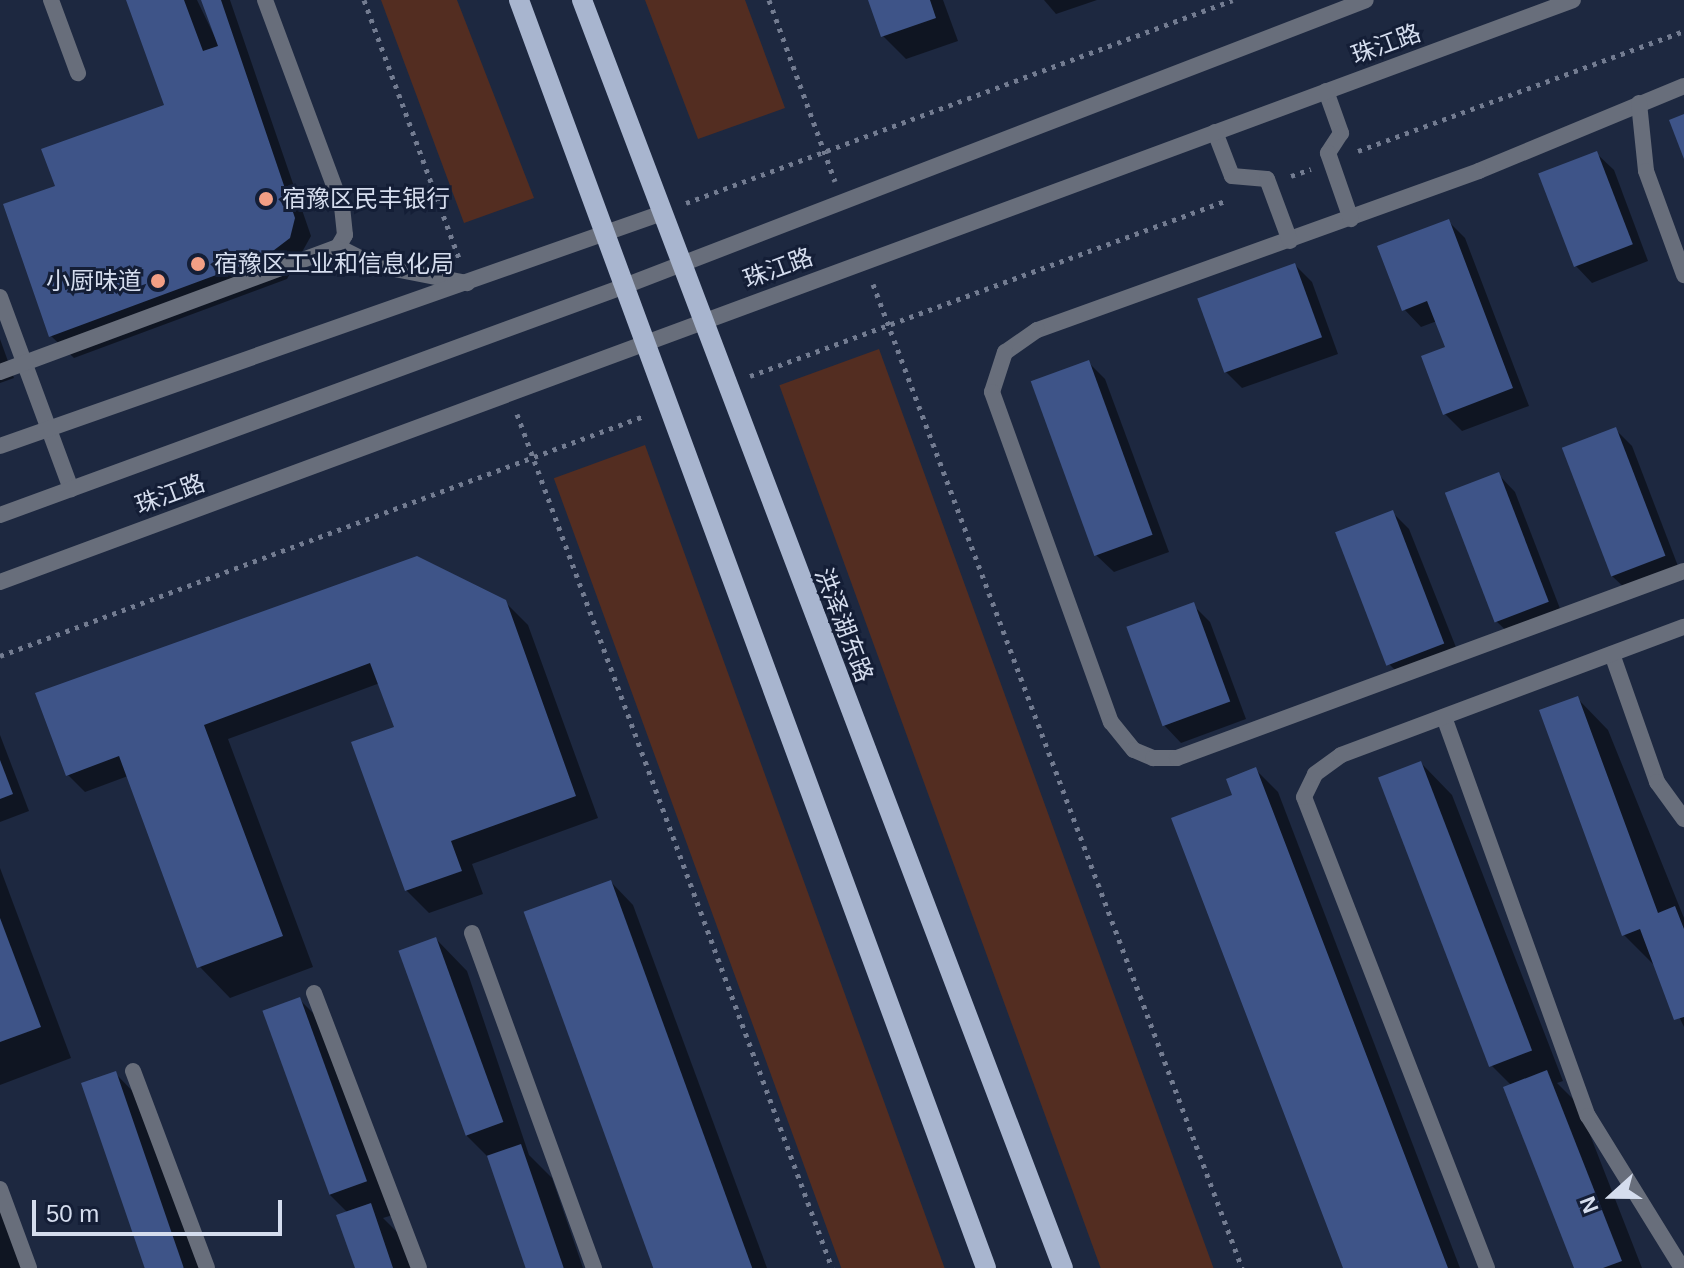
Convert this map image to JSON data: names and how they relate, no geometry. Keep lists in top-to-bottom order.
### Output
{
  "streets": {
    "main road": ["洪泽湖东路"],
    "street": ["珠江路"]
  },
  "crossings": [
    ["珠江路", "洪泽湖东路"]
  ],
  "places": ["宿豫区民丰银行", "宿豫区工业和信息化局", "小厨味道"],
  "scale_bar": "50 m",
  "north": "left"
}
